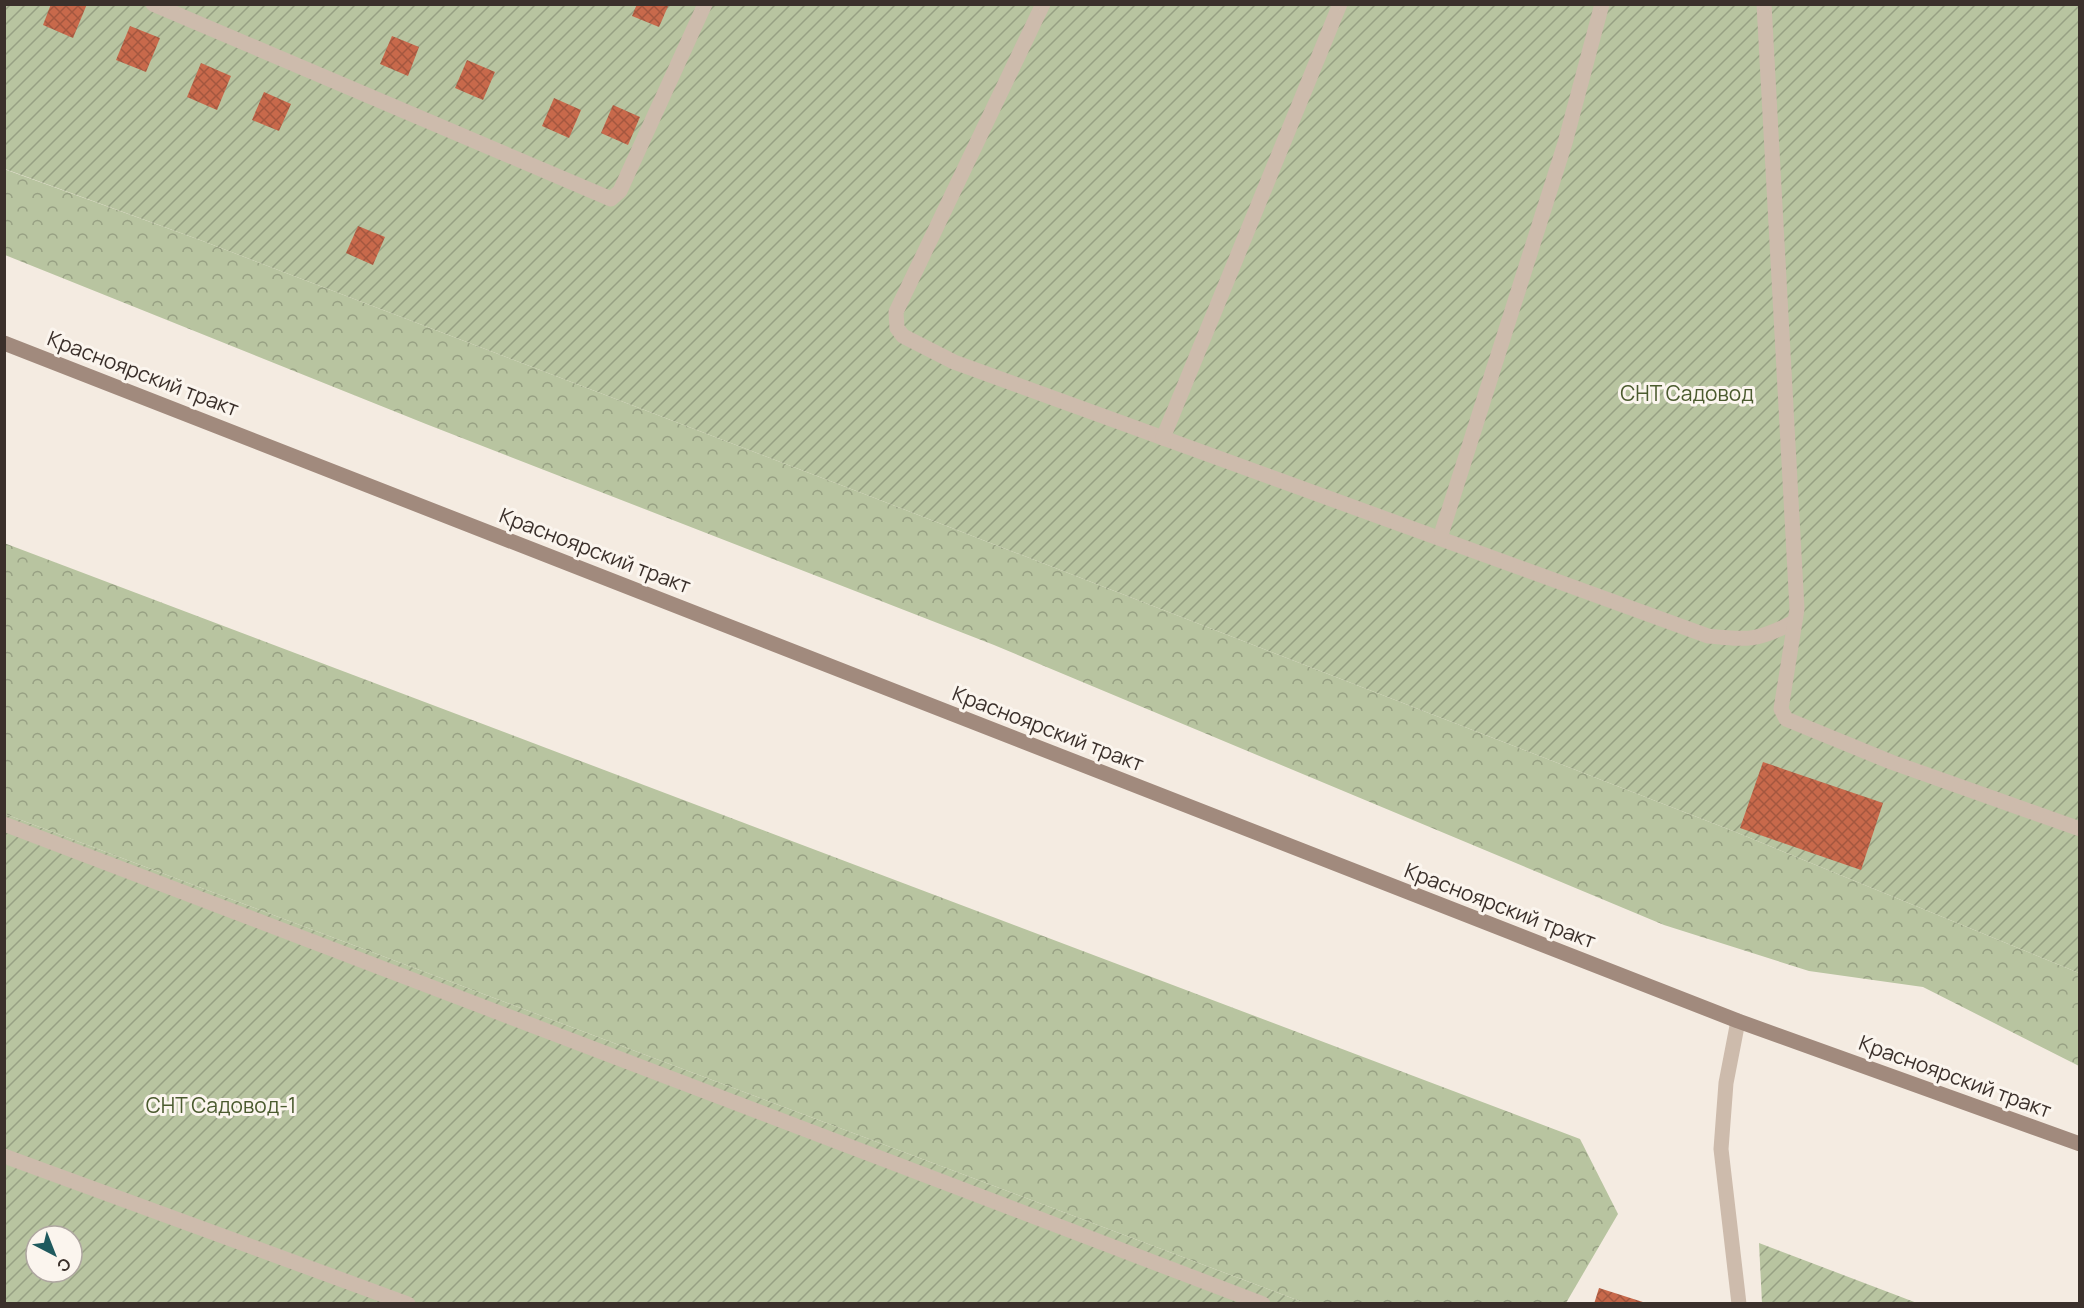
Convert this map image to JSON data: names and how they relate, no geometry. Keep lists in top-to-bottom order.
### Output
{
  "streets": {
    "main road": ["Красноярский тракт"]
  },
  "parks": ["СНТ Садовод", "СНТ Садовод-1"],
  "north": "bottom right"
}
